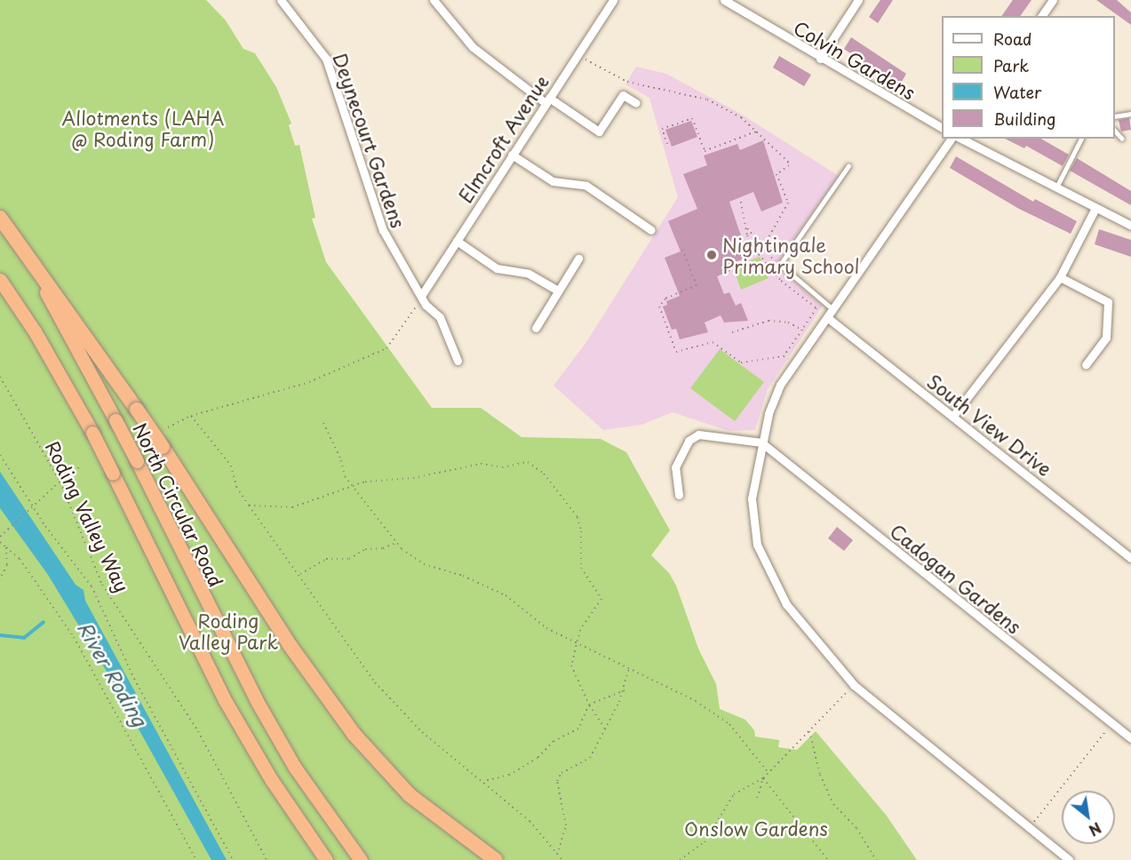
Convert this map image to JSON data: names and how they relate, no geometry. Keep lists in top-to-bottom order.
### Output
{
  "streets": {
    "highway": ["North Circular Road"],
    "street": [
      "Colvin Gardens",
      "Elmcroft Avenue",
      "Deynecourt Gardens",
      "South View Drive",
      "Cadogan Gardens"
    ],
    "path": ["Roding Valley Way"]
  },
  "crossings": [
    ["Elmcroft Avenue", "Deynecourt Gardens"]
  ],
  "water": ["River Roding"],
  "parks": ["Allotments (LAHA @ Roding Farm)", "Roding Valley Park", "Onslow Gardens"],
  "places": ["Nightingale Primary School"],
  "legend": [
    "Road",
    "Park",
    "Water",
    "Building"
  ],
  "north": "bottom right"
}
